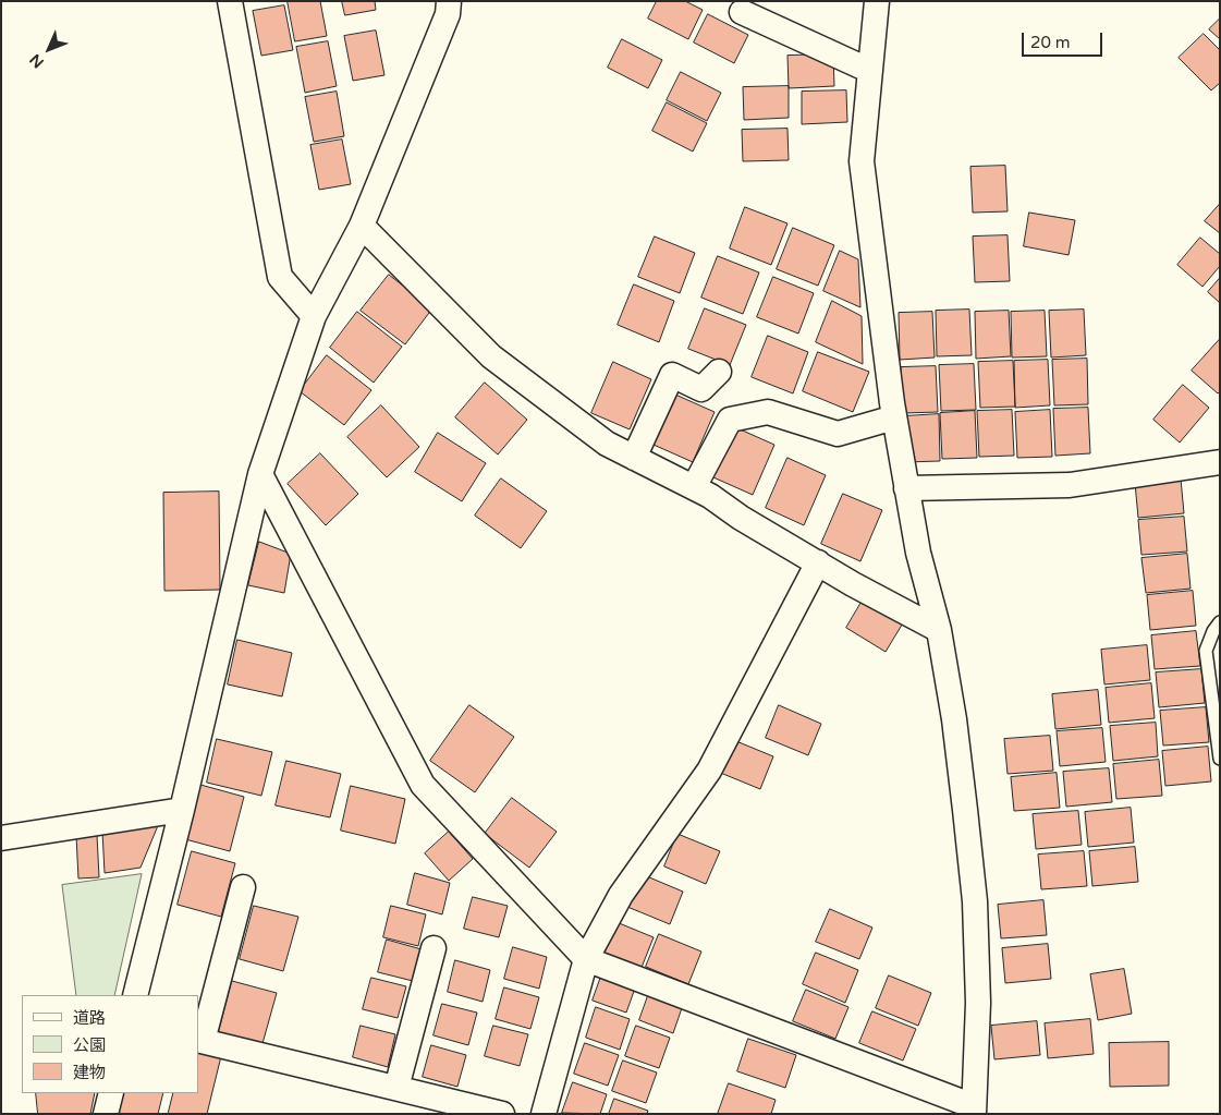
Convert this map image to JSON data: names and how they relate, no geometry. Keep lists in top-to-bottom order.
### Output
{
  "legend": ["道路", "公園", "建物"],
  "scale_bar": "20 m",
  "north": "bottom left"
}
